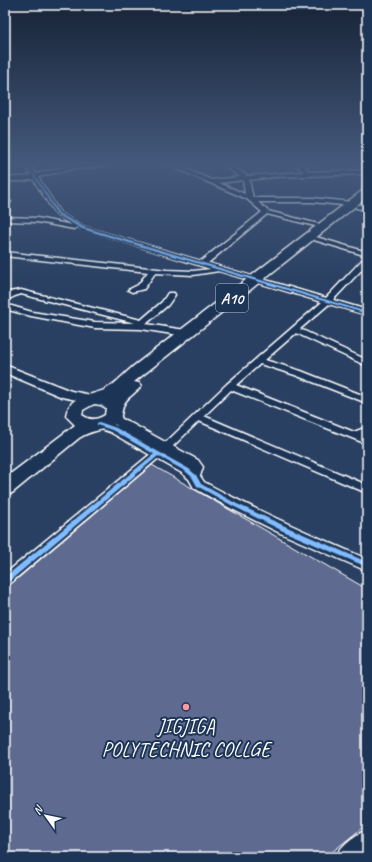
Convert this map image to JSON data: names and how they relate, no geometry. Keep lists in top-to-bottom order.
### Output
{
  "streets": {
    "highway": ["A10"]
  },
  "places": ["JIGJIGA POLYTECHNIC COLLGE"],
  "north": "top left"
}
